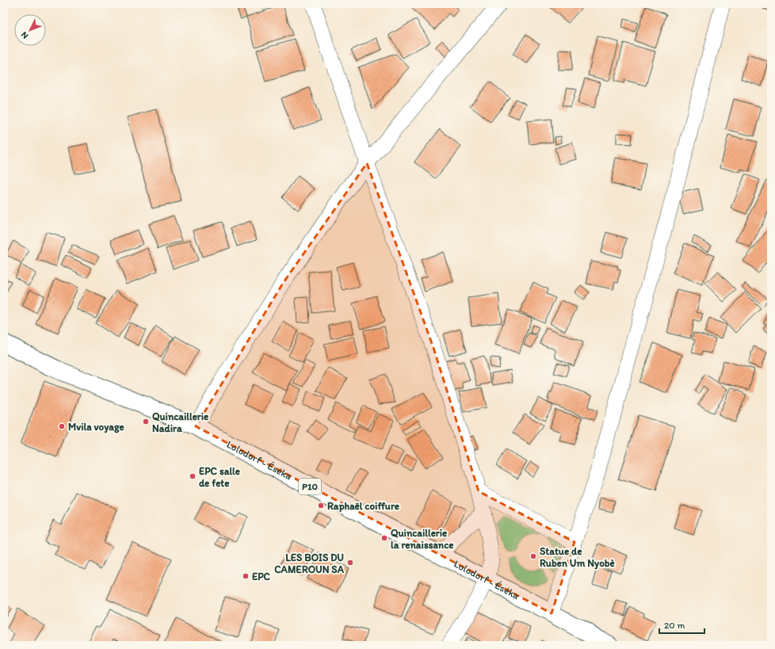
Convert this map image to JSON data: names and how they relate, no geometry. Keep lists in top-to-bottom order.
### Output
{
  "streets": {
    "main road": ["Lolodorf - Éséka", "P10"]
  },
  "places": [
    "Quincaillerie Nadira",
    "Mvila voyage",
    "EPC salle de fete",
    "Raphaël coiffure",
    "Quincaillerie la renaissance",
    "Statue de Ruben Um Nyobè",
    "LES BOIS DU CAMEROUN SA",
    "EPC"
  ],
  "scale_bar": "20 m",
  "north": "bottom left"
}
